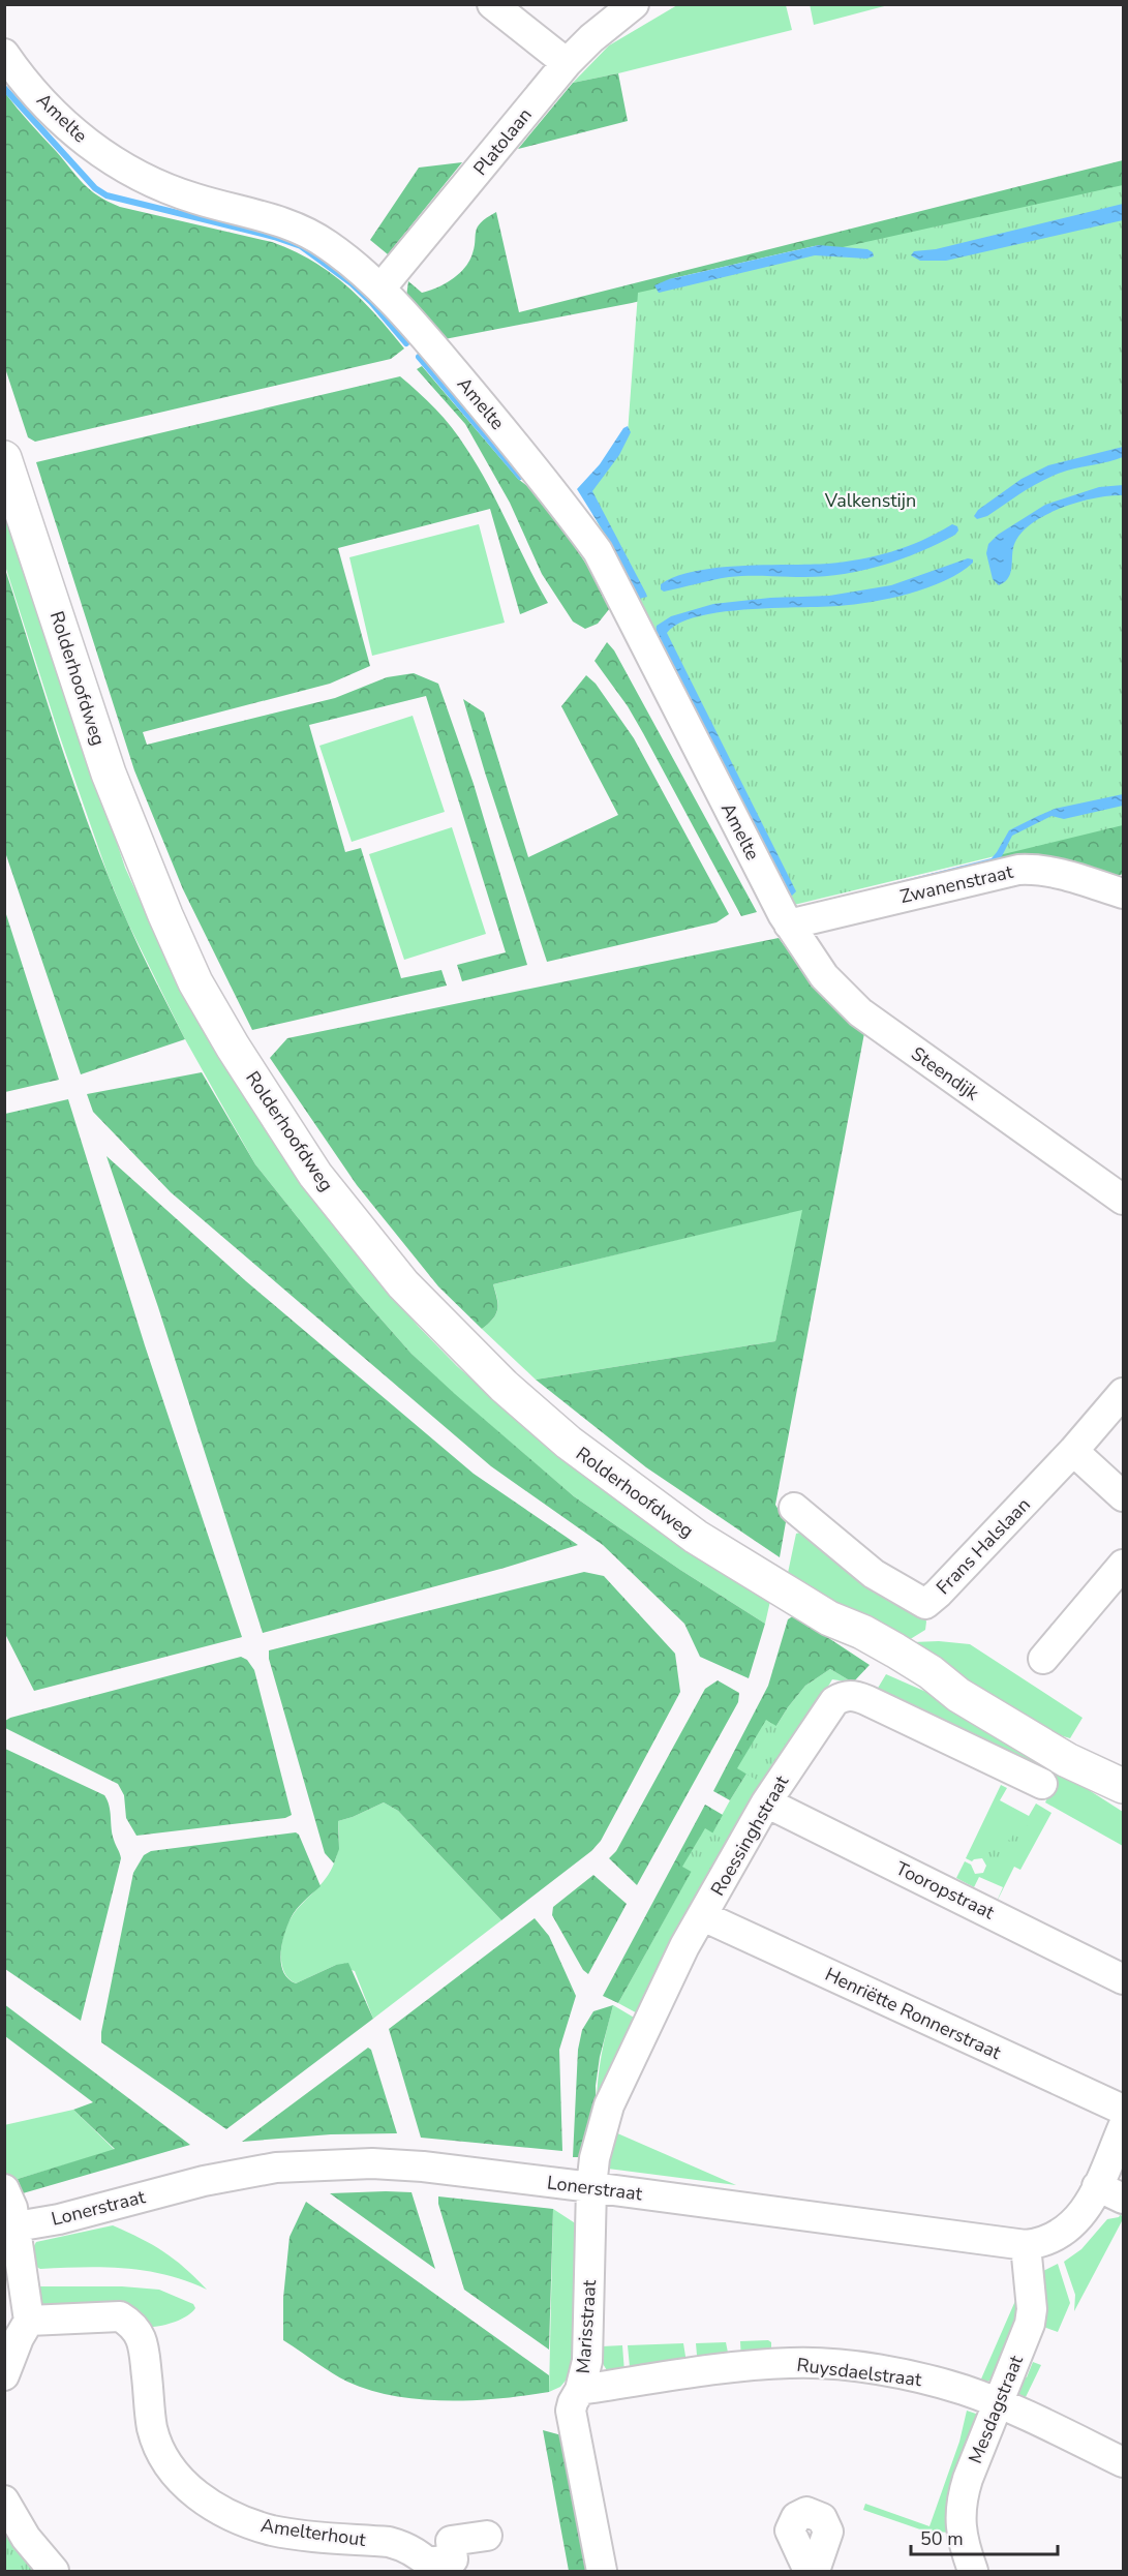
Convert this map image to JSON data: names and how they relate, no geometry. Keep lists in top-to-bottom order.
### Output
{
  "streets": {
    "main road": ["Rolderhoofdweg"],
    "street": [
      "Amelte",
      "Platolaan",
      "Zwanenstraat",
      "Steendijk",
      "Frans Halslaan",
      "Roessinghstraat",
      "Tooropstraat",
      "Henriëtte Ronnerstraat",
      "Lonerstraat",
      "Marisstraat",
      "Ruysdaelstraat",
      "Mesdagstraat",
      "Amelterhout"
    ]
  },
  "crossings": [
    ["Amelte", "Platolaan"],
    ["Amelte", "Zwanenstraat"],
    ["Amelte", "Steendijk"],
    ["Zwanenstraat", "Steendijk"],
    ["Roessinghstraat", "Tooropstraat"],
    ["Roessinghstraat", "Henriëtte Ronnerstraat"],
    ["Roessinghstraat", "Lonerstraat"],
    ["Roessinghstraat", "Marisstraat"],
    ["Lonerstraat", "Marisstraat"],
    ["Lonerstraat", "Mesdagstraat"],
    ["Marisstraat", "Ruysdaelstraat"],
    ["Ruysdaelstraat", "Mesdagstraat"]
  ],
  "parks": ["Valkenstijn"],
  "scale_bar": "50 m"
}
